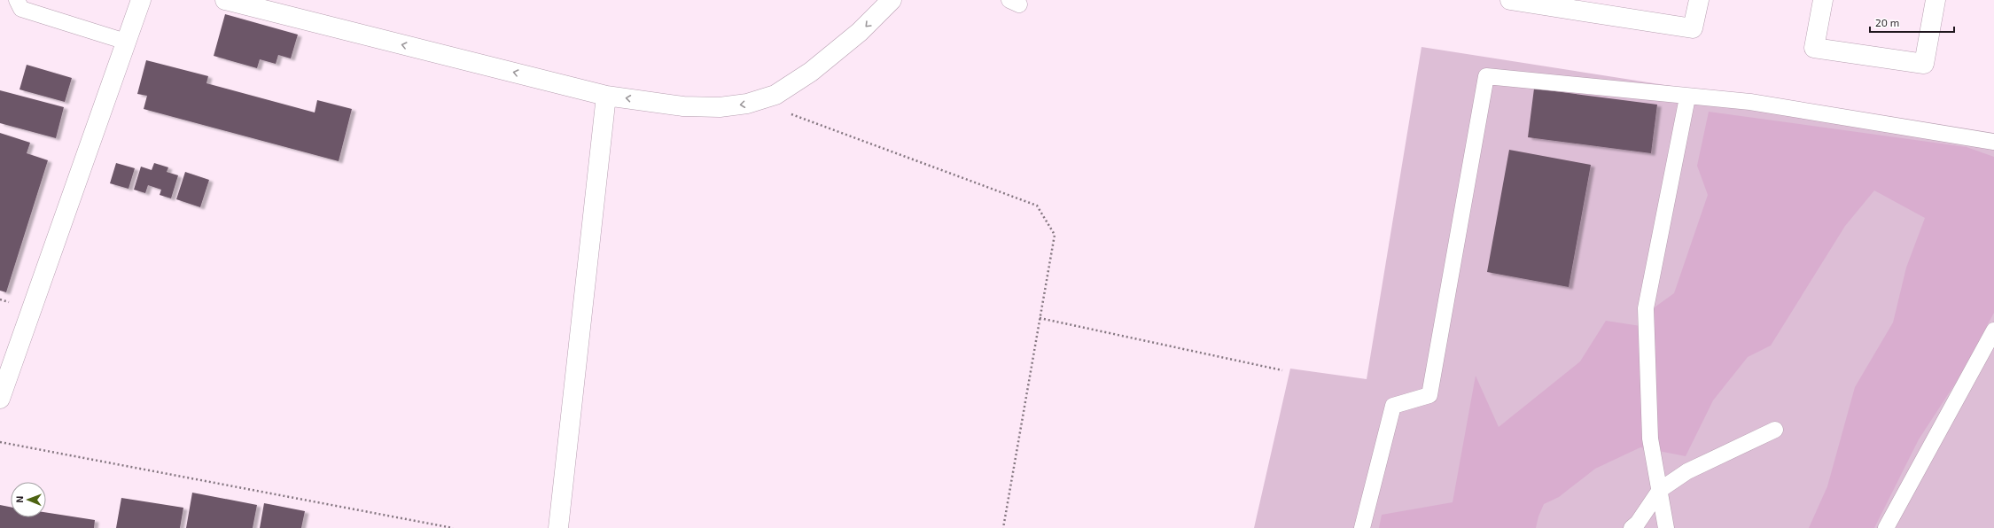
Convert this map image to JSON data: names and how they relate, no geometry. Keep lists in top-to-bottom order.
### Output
{
  "scale_bar": "20 m",
  "north": "left"
}
